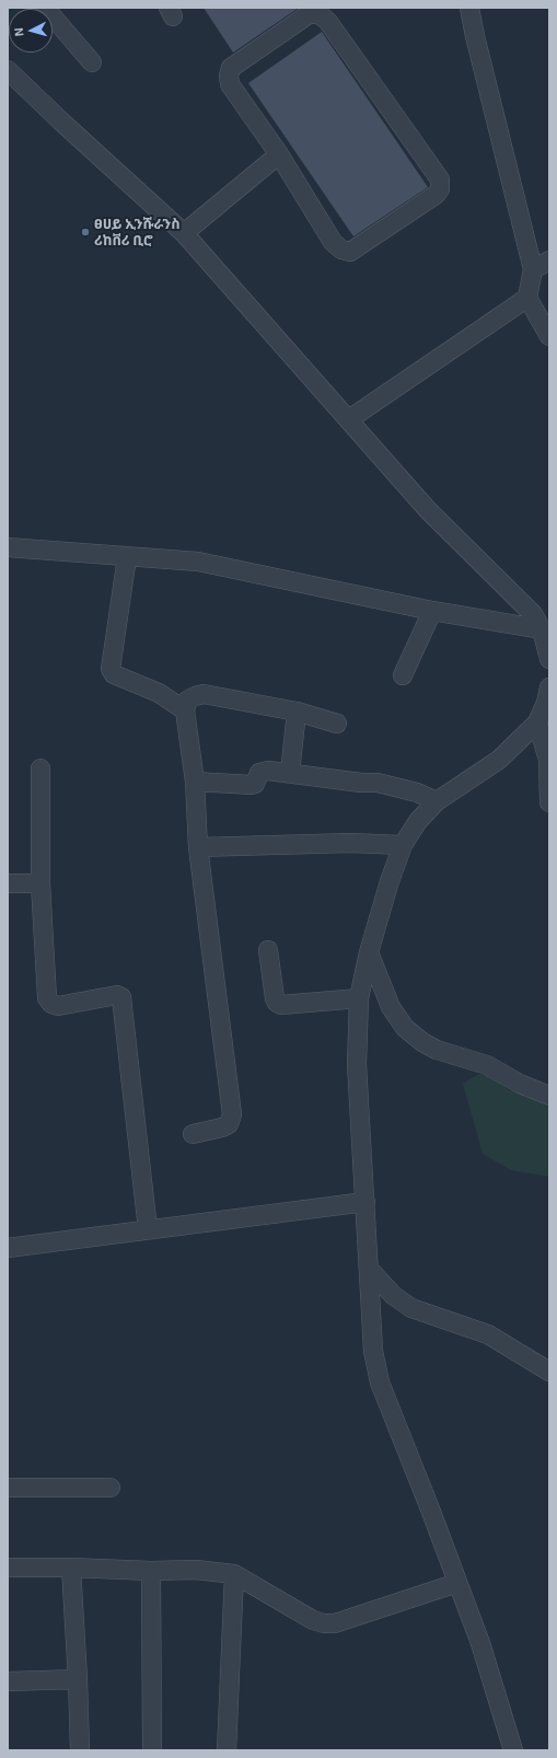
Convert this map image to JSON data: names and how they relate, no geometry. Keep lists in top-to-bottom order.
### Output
{
  "places": ["ፀሀይ ኢንሹራንስ ሪከቨሪ ቢሮ"],
  "north": "left"
}
